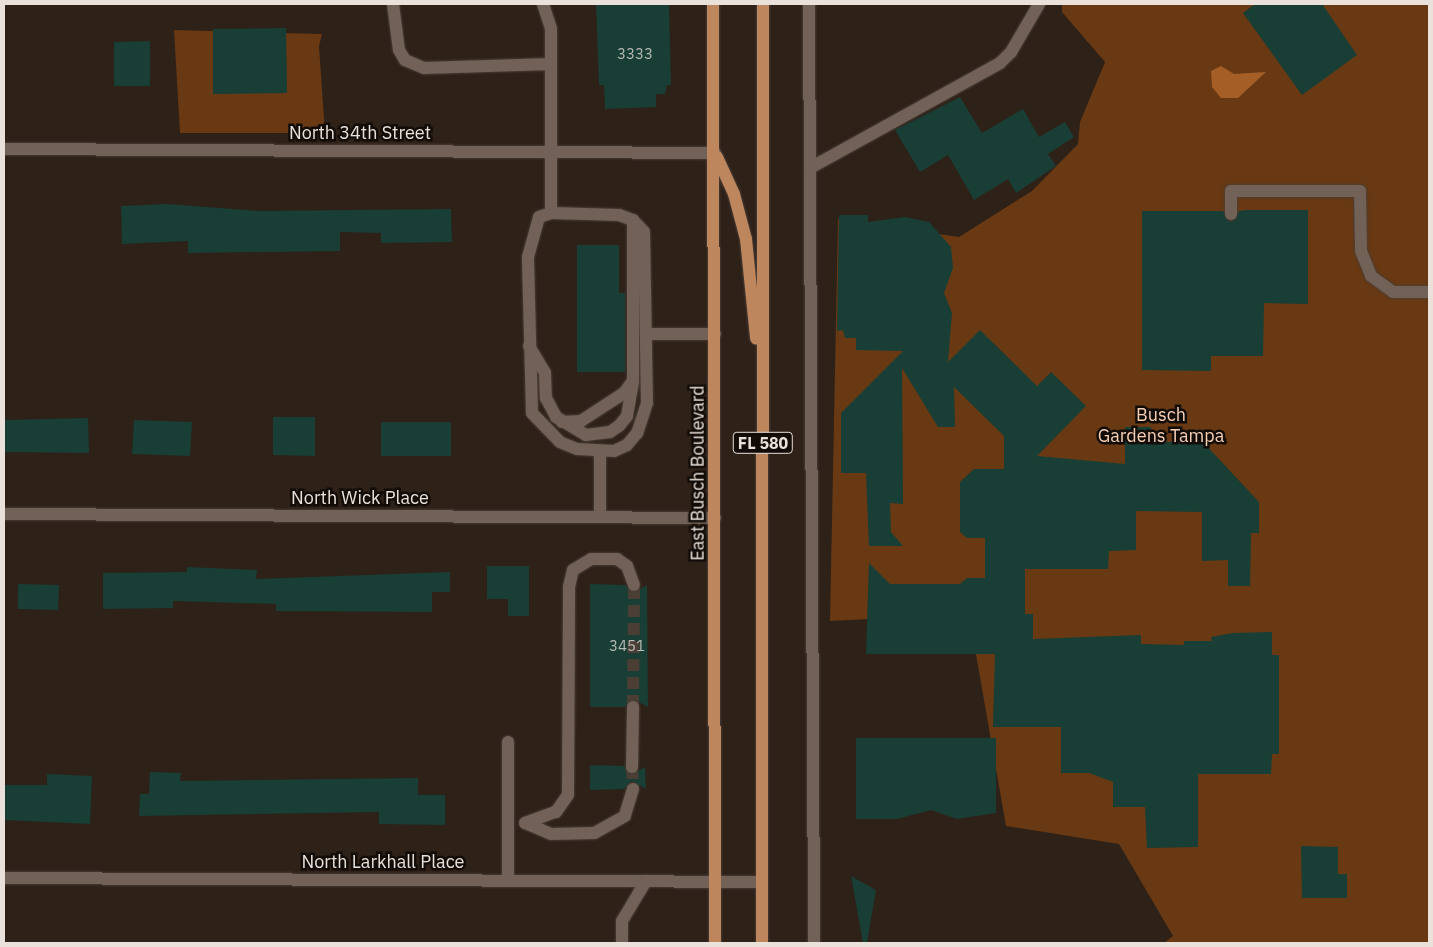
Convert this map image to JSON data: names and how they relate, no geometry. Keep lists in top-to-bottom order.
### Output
{
  "streets": {
    "main road": ["FL 580", "East Busch Boulevard"],
    "street": ["North 34th Street", "North Wick Place", "North Larkhall Place"]
  },
  "crossings": [
    ["North 34th Street", "East Busch Boulevard"],
    ["FL 580", "North Larkhall Place"],
    ["East Busch Boulevard", "North Wick Place"],
    ["East Busch Boulevard", "North Larkhall Place"]
  ],
  "parks": ["Busch Gardens Tampa"],
  "house_numbers": ["3333", "3451"]
}
